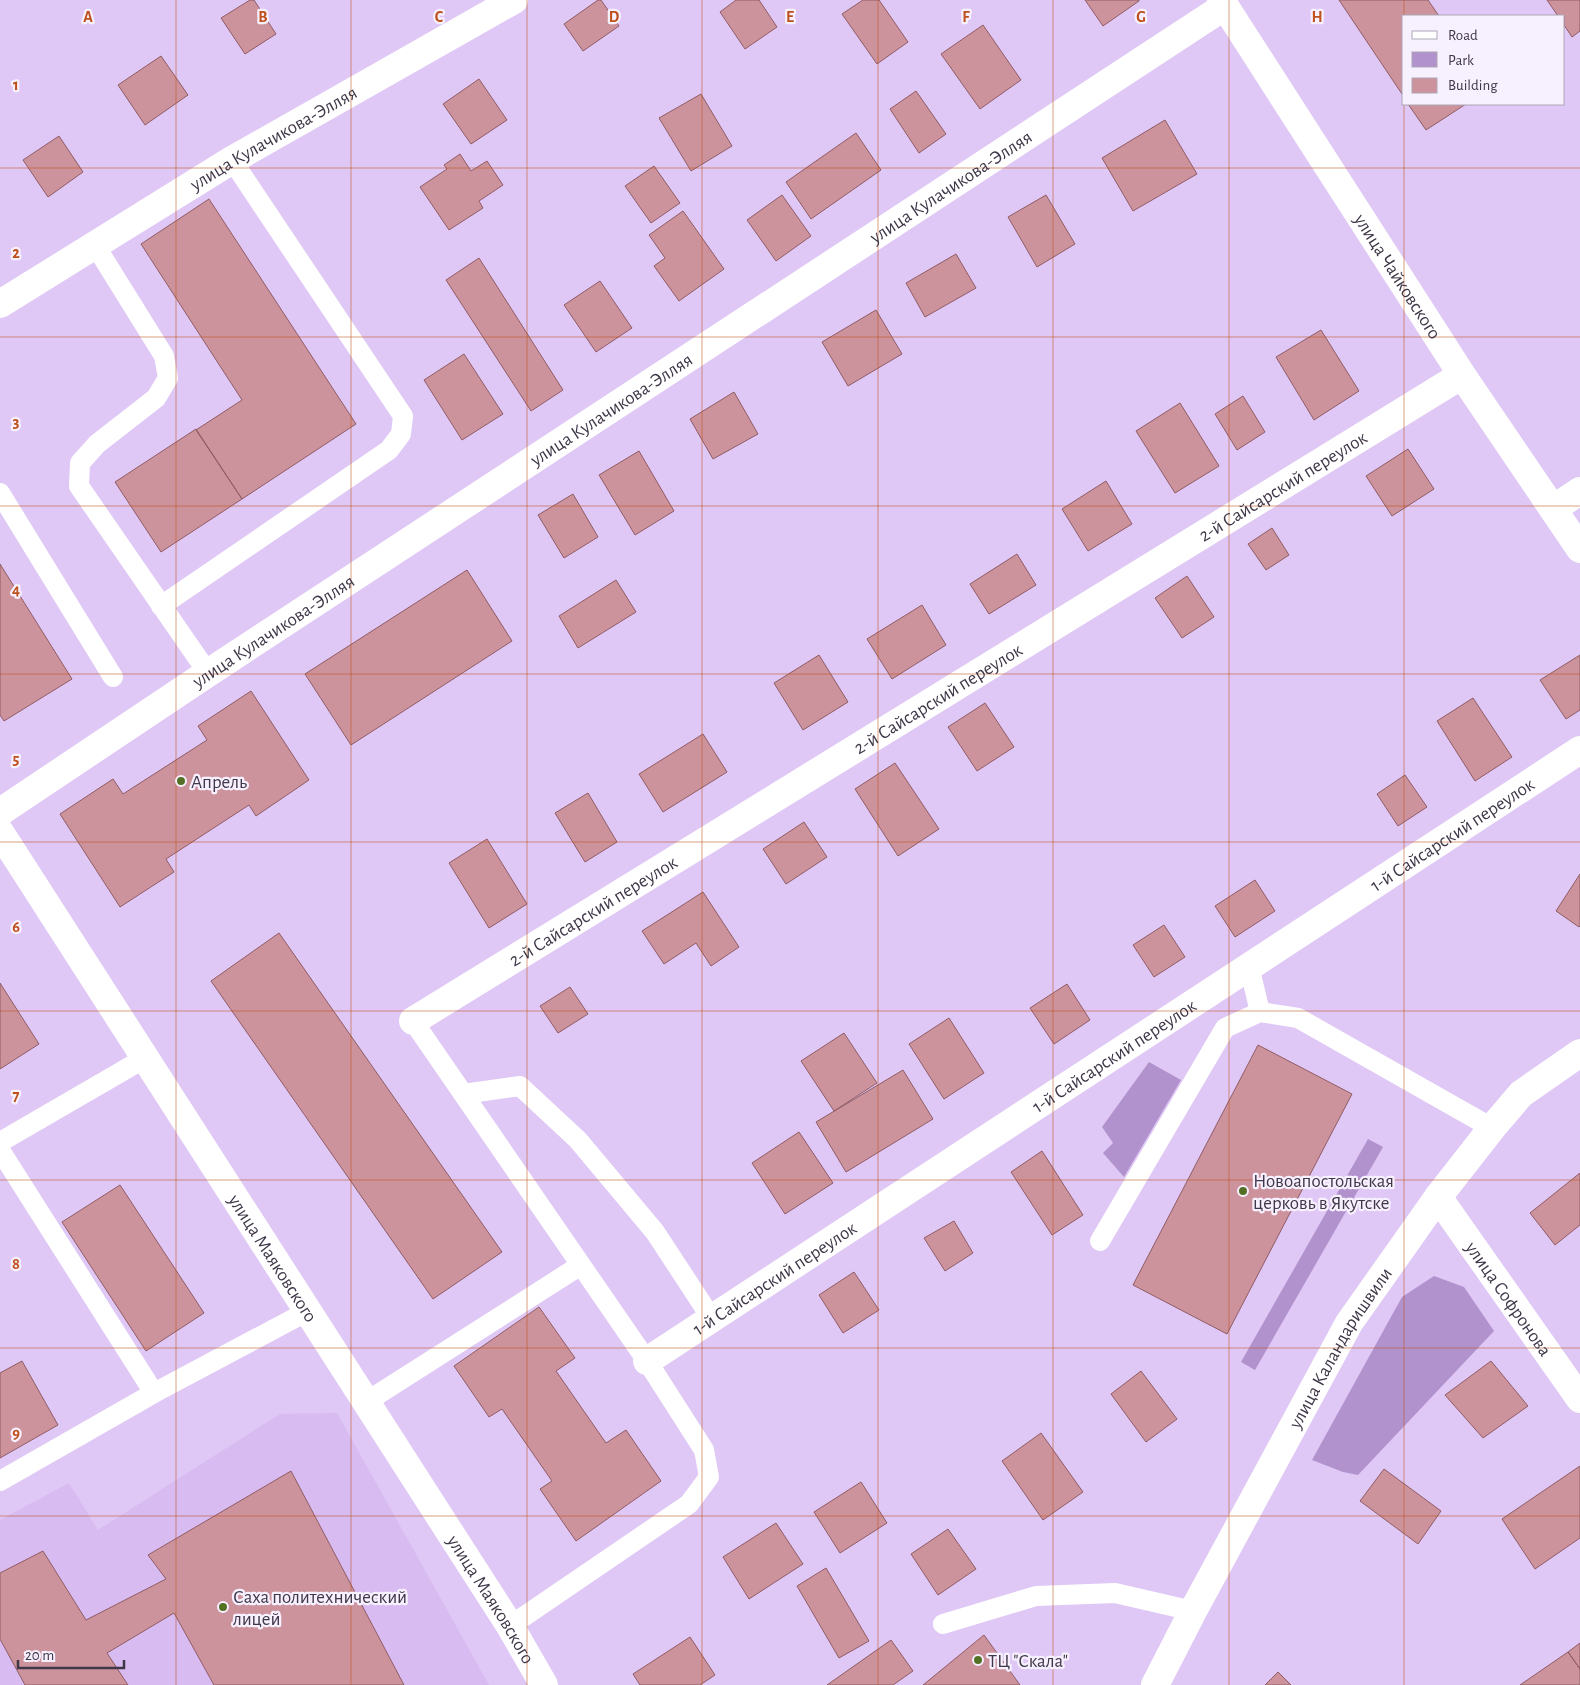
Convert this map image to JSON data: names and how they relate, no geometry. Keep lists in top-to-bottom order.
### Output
{
  "streets": {
    "street": [
      "улица Кулачикова-Элляя",
      "улица Чайковского",
      "2-й Сайсарский переулок",
      "1-й Сайсарский переулок",
      "улица Маяковского",
      "улица Софронова",
      "улица Каландаришвили"
    ]
  },
  "crossings": [
    ["улица Кулачикова-Элляя", "улица Чайковского"],
    ["улица Чайковского", "2-й Сайсарский переулок"],
    ["улица Софронова", "улица Каландаришвили"]
  ],
  "places": [
    "Апрель",
    "Новоапостольская церковь в Якутске",
    "Саха политехнический лицей",
    "ТЦ \"Скала\""
  ],
  "legend": ["Road", "Park", "Building"],
  "scale_bar": "20 m",
  "grid": {
    "columns": [
      "A",
      "B",
      "C",
      "D",
      "E",
      "F",
      "G",
      "H"
    ],
    "rows": [
      "1",
      "2",
      "3",
      "4",
      "5",
      "6",
      "7",
      "8",
      "9"
    ]
  }
}
